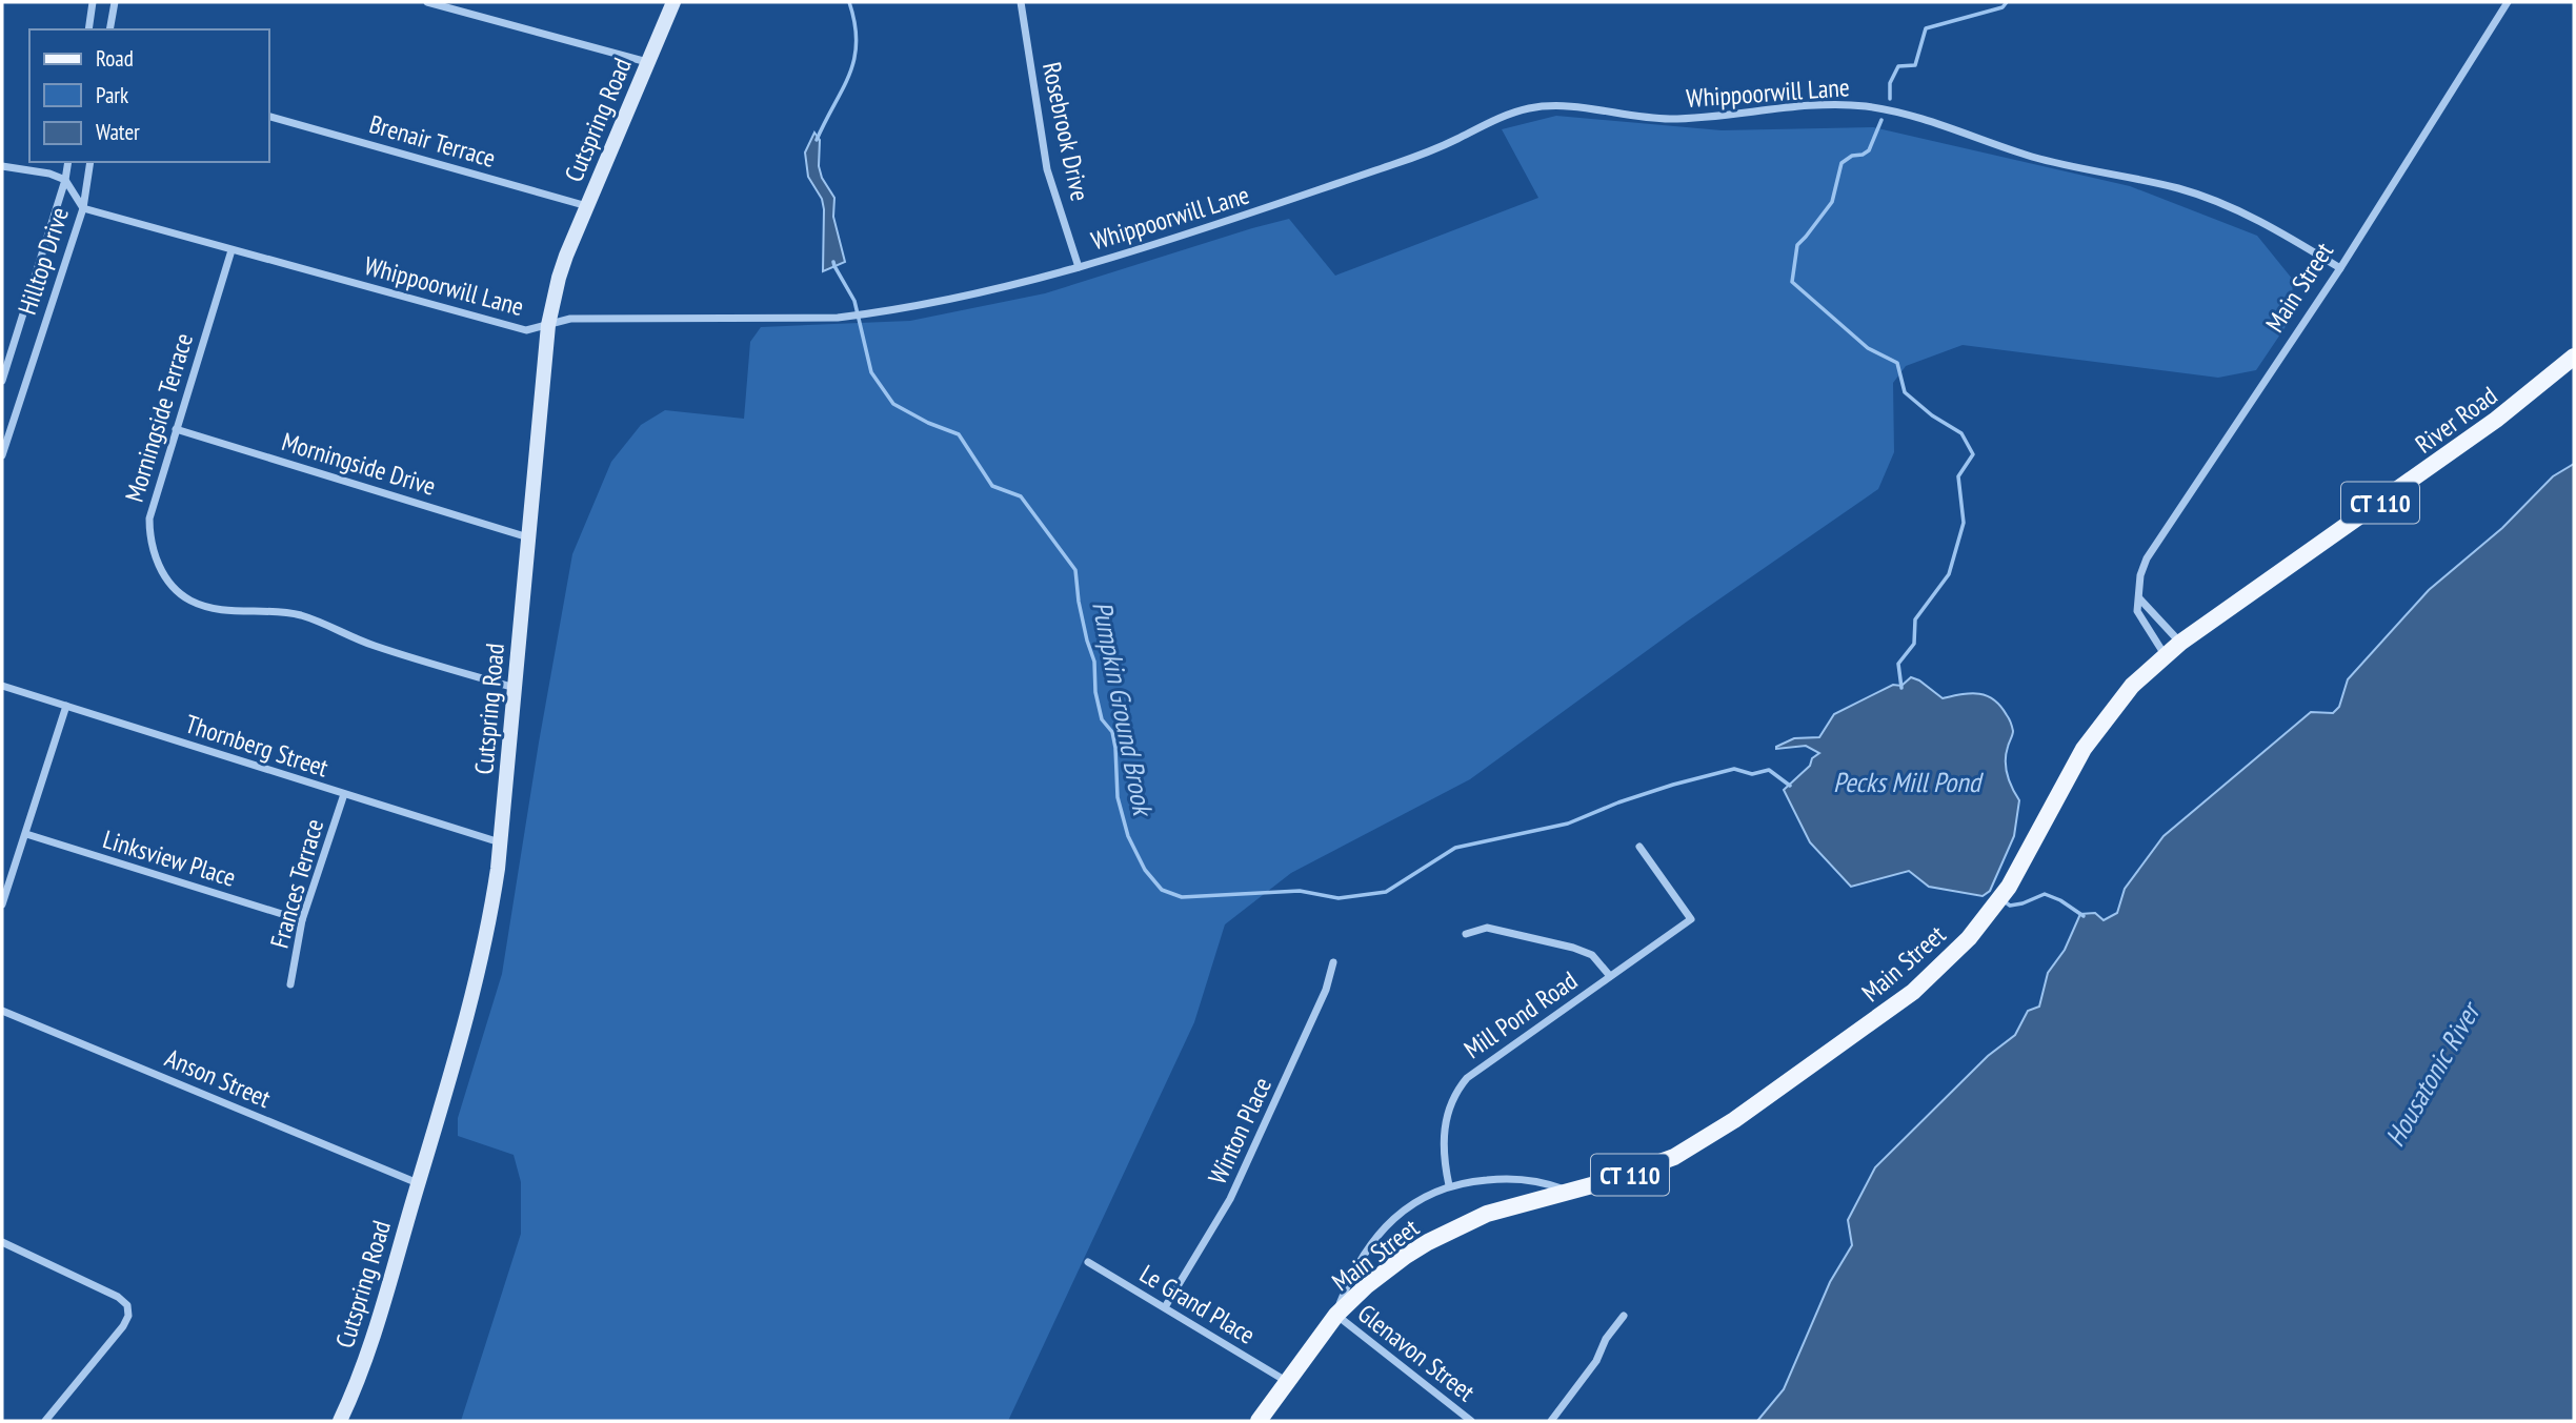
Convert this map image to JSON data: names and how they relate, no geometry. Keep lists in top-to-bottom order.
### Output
{
  "streets": {
    "main road": ["Main Street", "River Road", "CT 110"],
    "street": [
      "Whippoorwill Lane",
      "Cutspring Road",
      "Rosebrook Drive",
      "Brenair Terrace",
      "Hilltop Drive",
      "Morningside Terrace",
      "Morningside Drive",
      "Thornberg Street",
      "Linksview Place",
      "Frances Terrace",
      "Mill Pond Road",
      "Anson Street",
      "Winton Place",
      "Le Grand Place",
      "Glenavon Street"
    ]
  },
  "crossings": [
    ["Whippoorwill Lane", "Cutspring Road"],
    ["Whippoorwill Lane", "Rosebrook Drive"],
    ["Whippoorwill Lane", "Hilltop Drive"],
    ["Whippoorwill Lane", "Main Street"],
    ["Whippoorwill Lane", "Morningside Terrace"],
    ["Cutspring Road", "Brenair Terrace"],
    ["Cutspring Road", "Morningside Terrace"],
    ["Cutspring Road", "Morningside Drive"],
    ["Cutspring Road", "Thornberg Street"],
    ["Cutspring Road", "Anson Street"],
    ["Main Street", "River Road"],
    ["Main Street", "Mill Pond Road"],
    ["Main Street", "Le Grand Place"],
    ["Main Street", "Glenavon Street"],
    ["Morningside Terrace", "Morningside Drive"],
    ["Thornberg Street", "Frances Terrace"],
    ["Linksview Place", "Frances Terrace"],
    ["Winton Place", "Le Grand Place"]
  ],
  "water": ["Pumpkin Ground Brook", "Pecks Mill Pond", "Housatonic River"],
  "legend": ["Road", "Park", "Water"]
}
